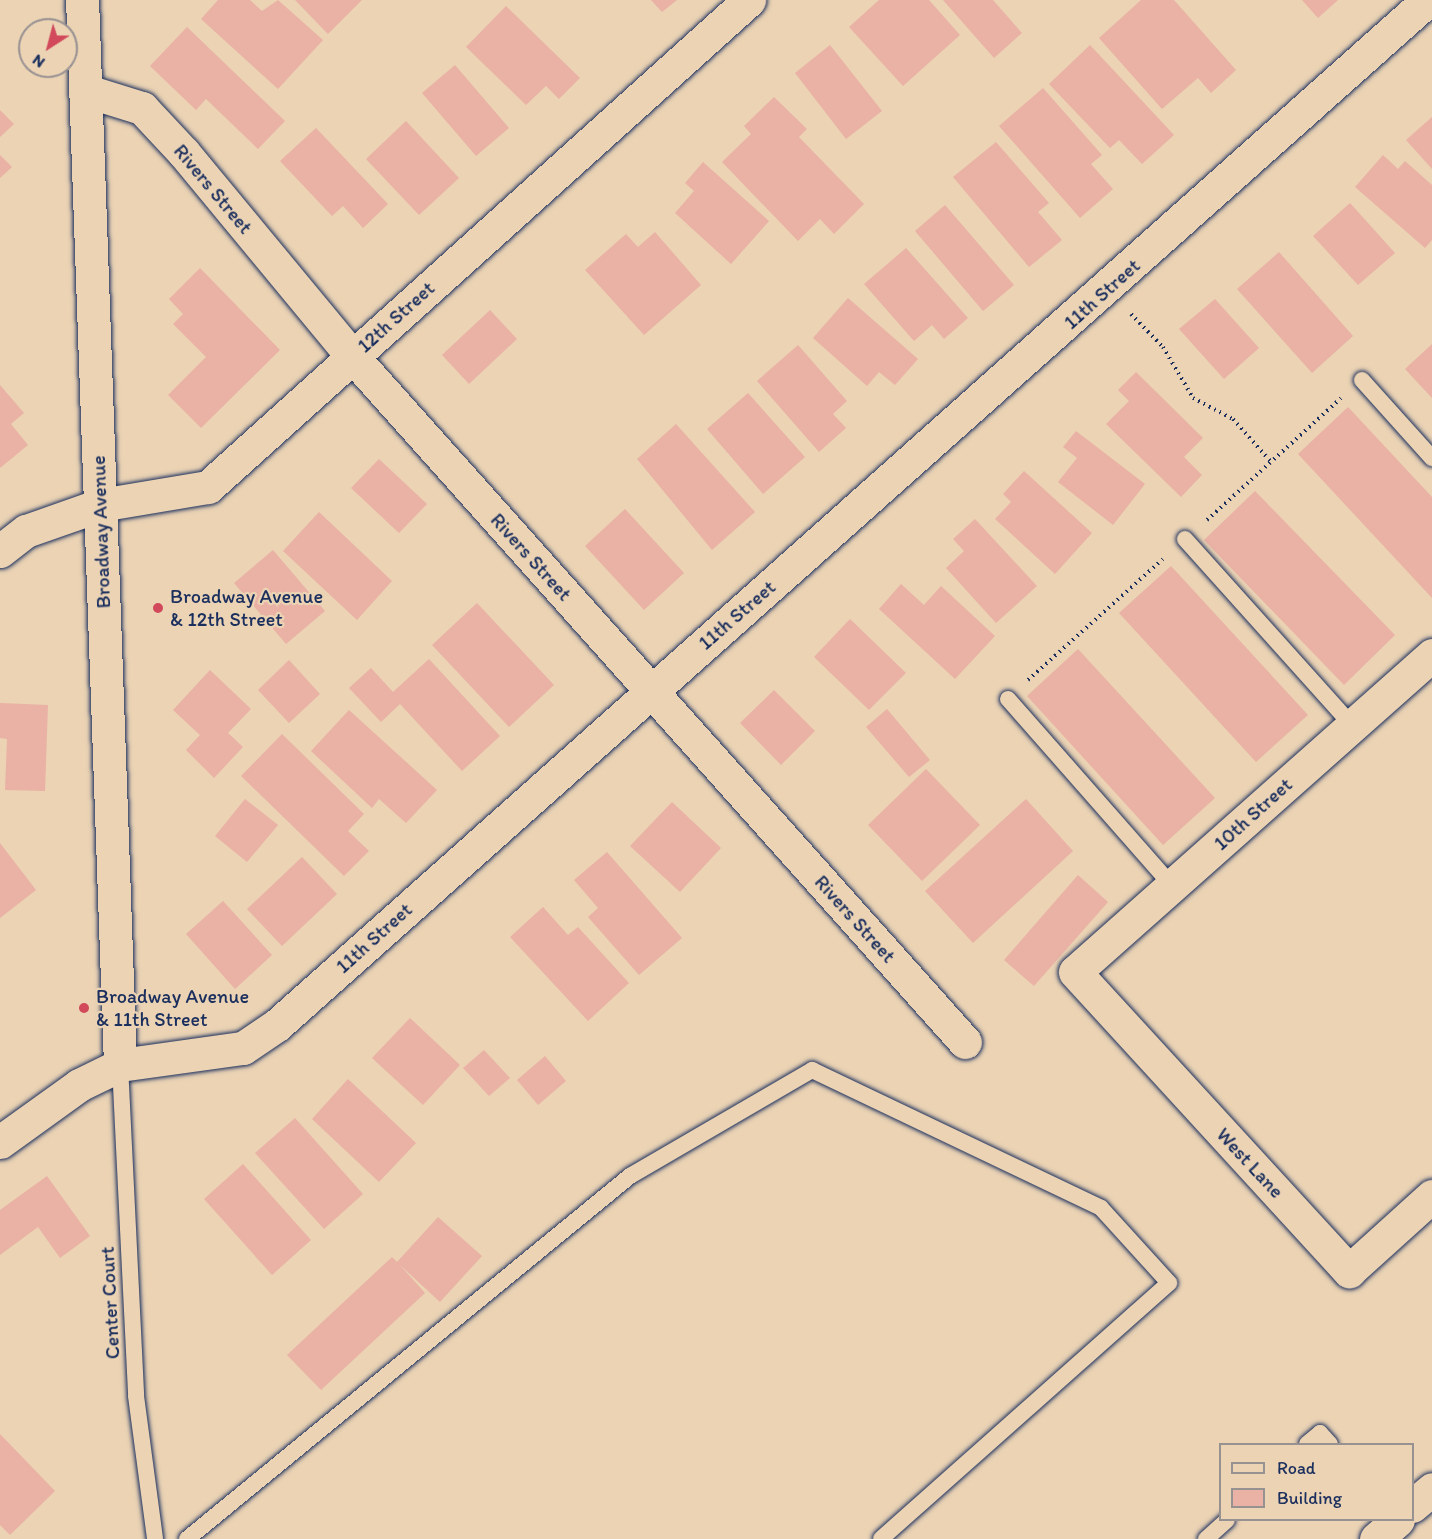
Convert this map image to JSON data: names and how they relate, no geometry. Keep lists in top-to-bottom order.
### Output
{
  "streets": {
    "street": [
      "Rivers Street",
      "11th Street",
      "12th Street",
      "Broadway Avenue",
      "10th Street",
      "West Lane"
    ],
    "lane": ["Center Court"]
  },
  "crossings": [
    ["Rivers Street", "11th Street"],
    ["Rivers Street", "12th Street"],
    ["Rivers Street", "Broadway Avenue"],
    ["11th Street", "Broadway Avenue"],
    ["11th Street", "Center Court"],
    ["12th Street", "Broadway Avenue"],
    ["Broadway Avenue", "Center Court"],
    ["10th Street", "West Lane"]
  ],
  "places": ["Broadway Avenue & 12th Street", "Broadway Avenue & 11th Street"],
  "legend": ["Road", "Building"],
  "north": "bottom left"
}
